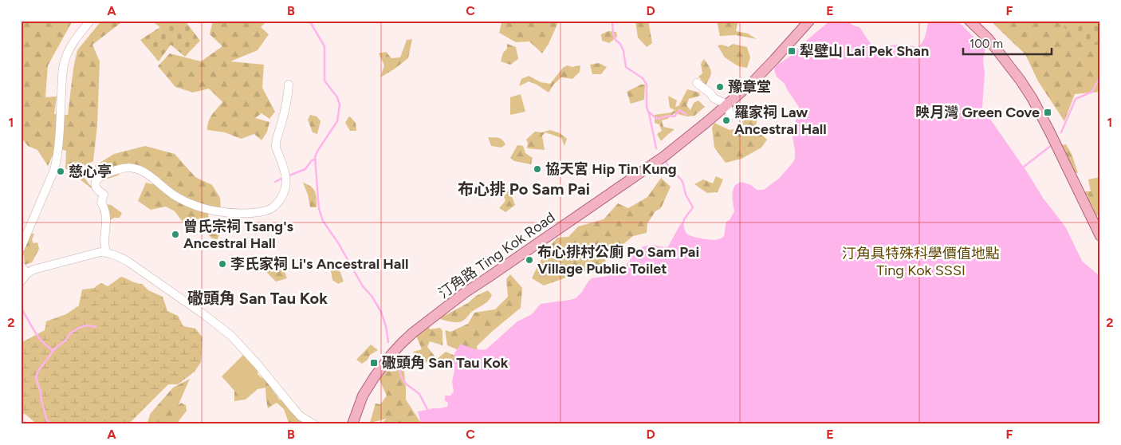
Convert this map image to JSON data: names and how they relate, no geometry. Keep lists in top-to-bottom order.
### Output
{
  "streets": {
    "main road": ["汀角路 Ting Kok Road"]
  },
  "districts": ["布心排 Po Sam Pai", "䃟頭角 San Tau Kok"],
  "parks": ["汀角具特殊科學價值地點 Ting Kok SSSI"],
  "places": {
    "transit": ["犁壁山 Lai Pek Shan", "映月灣 Green Cove", "䃟頭角 San Tau Kok"],
    "other": [
      "豫章堂",
      "羅家祠 Law Ancestral Hall",
      "協天宮 Hip Tin Kung",
      "慈心亭",
      "曾氏宗祠 Tsang's Ancestral Hall",
      "布心排村公廁 Po Sam Pai Village Public Toilet",
      "李氏家祠 Li's Ancestral Hall"
    ]
  },
  "scale_bar": "100 m",
  "grid": {
    "columns": [
      "A",
      "B",
      "C",
      "D",
      "E",
      "F"
    ],
    "rows": ["1", "2"]
  }
}
